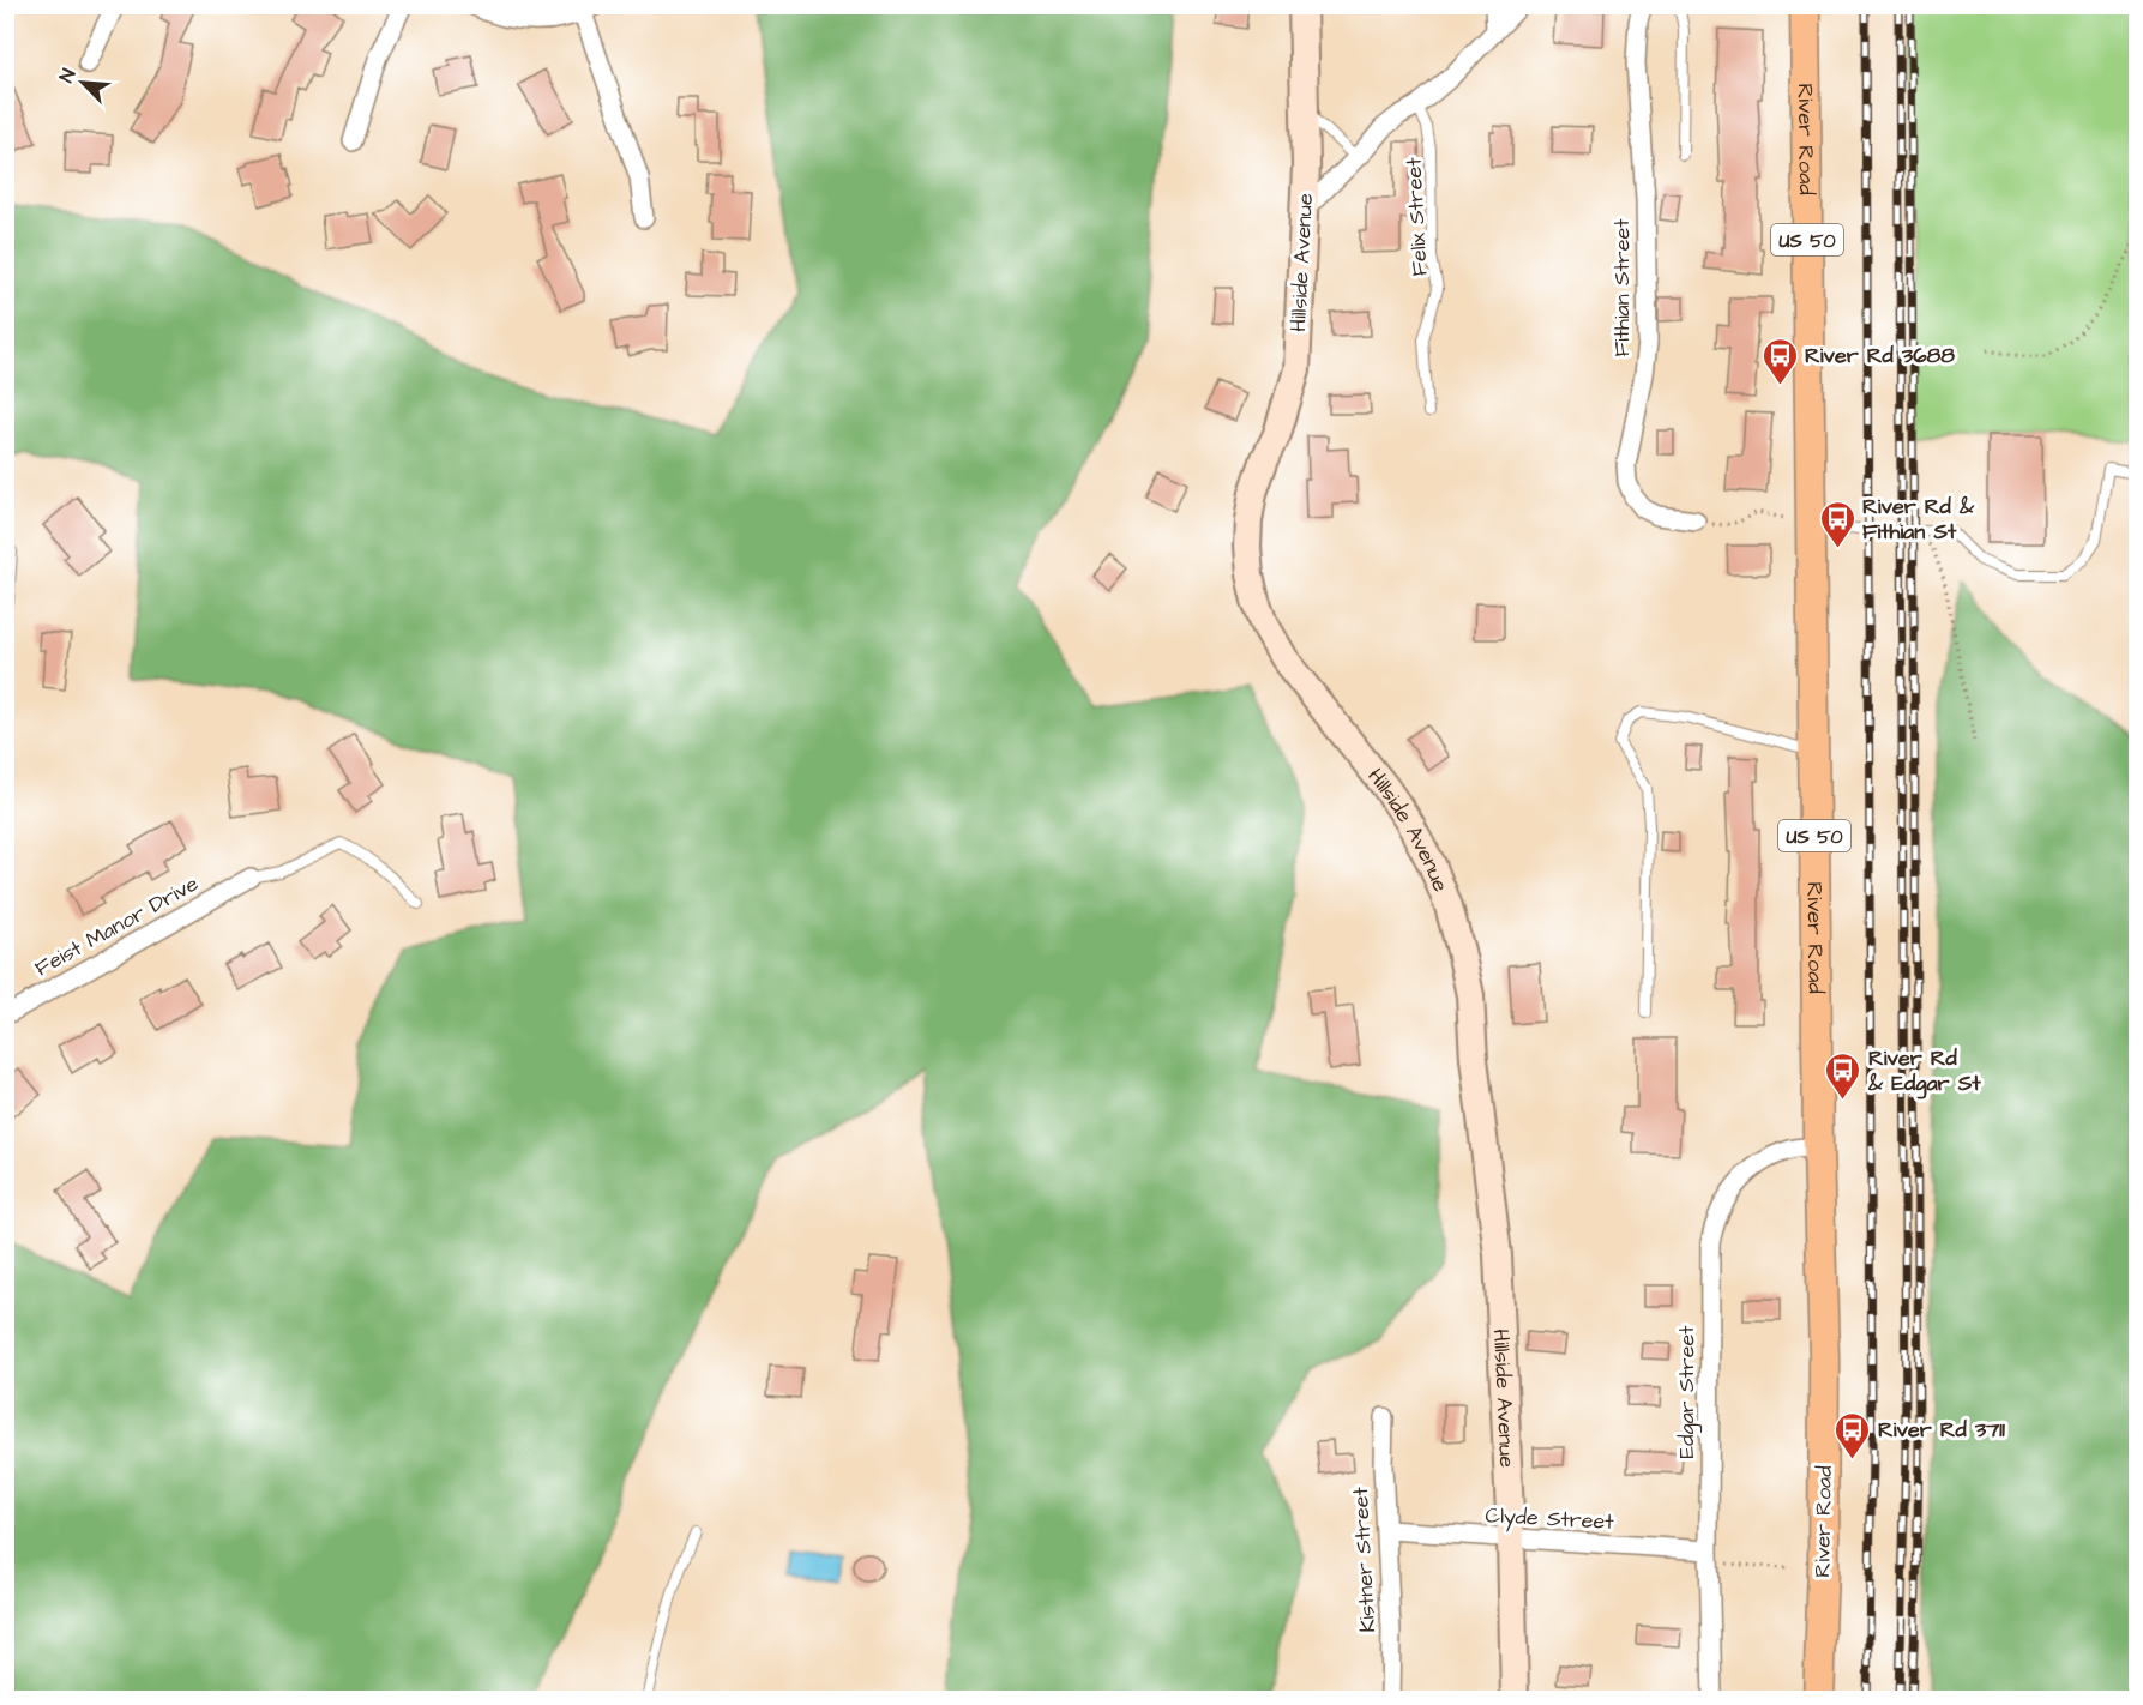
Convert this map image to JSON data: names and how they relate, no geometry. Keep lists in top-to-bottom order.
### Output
{
  "streets": {
    "main road": ["River Road", "US 50"],
    "street": [
      "Hillside Avenue",
      "Fithian Street",
      "Feist Manor Drive",
      "Edgar Street",
      "Clyde Street",
      "Kistner Street"
    ],
    "lane": ["Felix Street"]
  },
  "crossings": [
    ["River Road", "Edgar Street"],
    ["Hillside Avenue", "Clyde Street"],
    ["Edgar Street", "Clyde Street"],
    ["Clyde Street", "Kistner Street"]
  ],
  "places": {
    "bus stop": [
      "River Rd 3688",
      "River Rd & Fithian St",
      "River Rd & Edgar St",
      "River Rd 3711"
    ]
  },
  "north": "top left"
}
